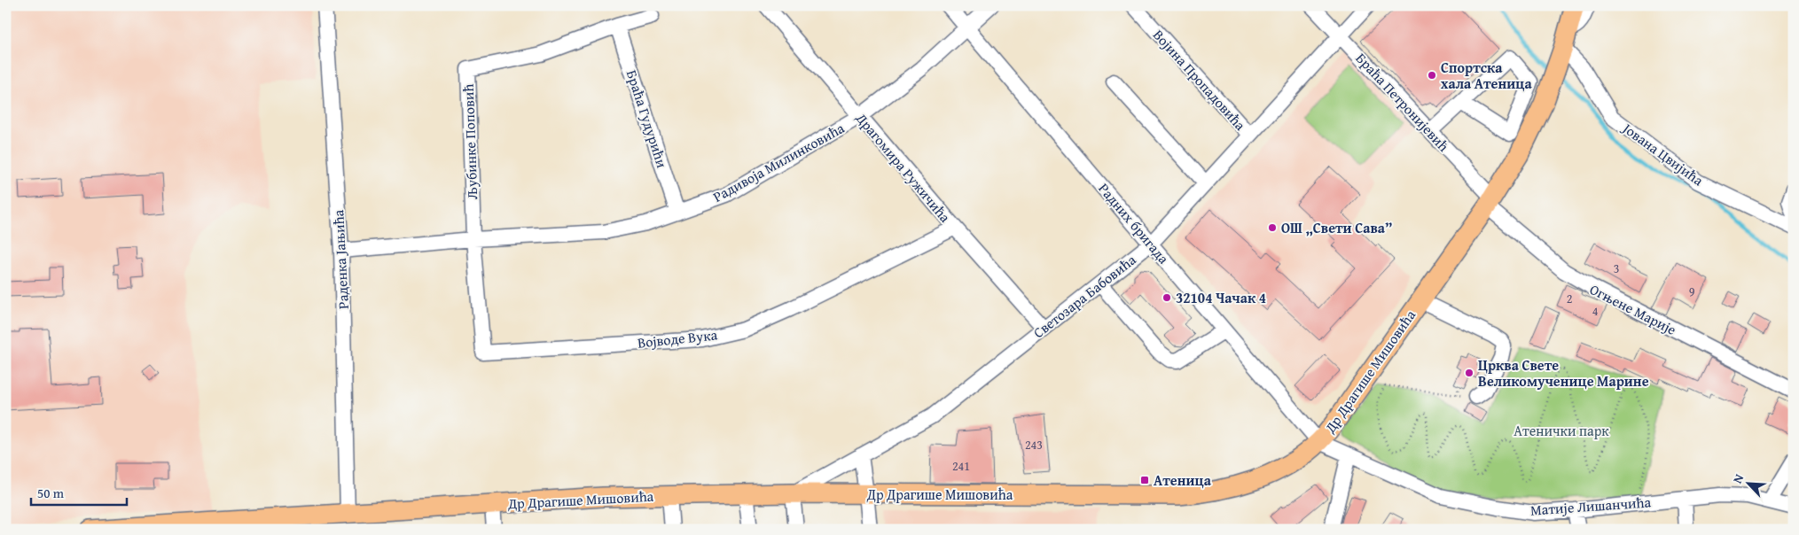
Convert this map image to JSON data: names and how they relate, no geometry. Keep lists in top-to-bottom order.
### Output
{
  "streets": {
    "main road": ["Др Драгише Мишовића"],
    "street": [
      "Војина Пропадовића",
      "Браћа Петронијевић",
      "Браћа Гудурићи",
      "Љубинке Поповић",
      "Јована Цвијића",
      "Радивоја Милинковића",
      "Драгомира Ружичића",
      "Радних бригада",
      "Раденка Јањића",
      "Светозара Бабовића",
      "Огњене Марије",
      "Војводе Вука",
      "Матије Лишанчића"
    ]
  },
  "crossings": [
    ["Војина Пропадовића", "Светозара Бабовића"],
    ["Браћа Петронијевић", "Светозара Бабовића"],
    ["Браћа Петронијевић", "Огњене Марије"],
    ["Браћа Петронијевић", "Др Драгише Мишовића"],
    ["Браћа Гудурићи", "Љубинке Поповић"],
    ["Браћа Гудурићи", "Радивоја Милинковића"],
    ["Љубинке Поповић", "Радивоја Милинковића"],
    ["Љубинке Поповић", "Војводе Вука"],
    ["Јована Цвијића", "Др Драгише Мишовића"],
    ["Радивоја Милинковића", "Драгомира Ружичића"],
    ["Радивоја Милинковића", "Радних бригада"],
    ["Радивоја Милинковића", "Раденка Јањића"],
    ["Драгомира Ружичића", "Светозара Бабовића"],
    ["Драгомира Ружичића", "Војводе Вука"],
    ["Радних бригада", "Светозара Бабовића"],
    ["Радних бригада", "Др Драгише Мишовића"],
    ["Радних бригада", "Матије Лишанчића"],
    ["Раденка Јањића", "Др Драгише Мишовића"],
    ["Светозара Бабовића", "Др Драгише Мишовића"],
    ["Огњене Марије", "Др Драгише Мишовића"],
    ["Др Драгише Мишовића", "Матије Лишанчића"]
  ],
  "parks": ["Атенички парк"],
  "places": {
    "other": [
      "Спортска хала Атеница",
      "ОШ „Свети Сава”",
      "32104 Чачак 4",
      "Црква Свете Великомученице Марине"
    ],
    "transit": ["Атеница"]
  },
  "house_numbers": [
    "3",
    "9",
    "2",
    "4",
    "243",
    "241"
  ],
  "scale_bar": "50 m",
  "north": "top left"
}
